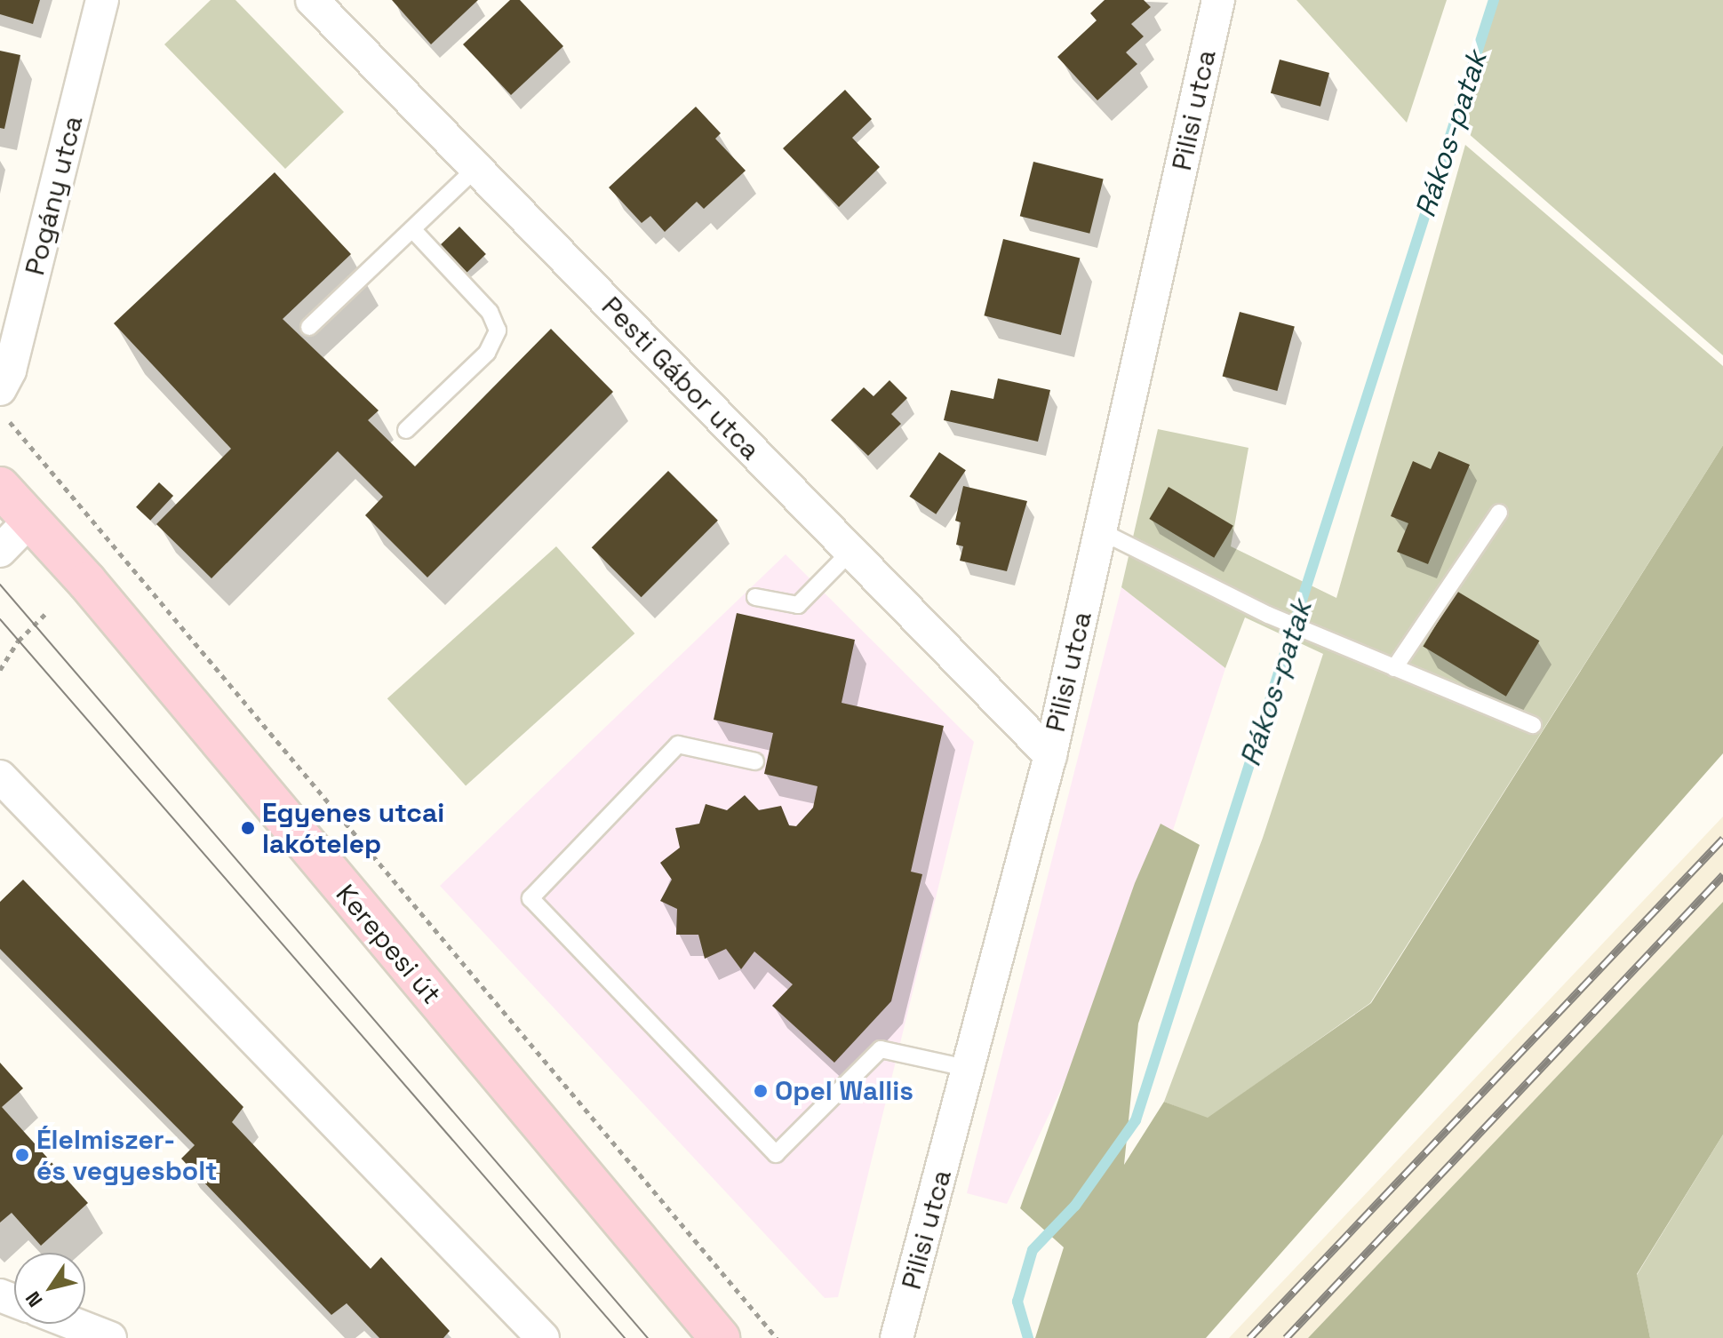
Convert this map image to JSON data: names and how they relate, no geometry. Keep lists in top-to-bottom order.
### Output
{
  "streets": {
    "main road": ["Kerepesi út"],
    "street": ["Pilisi utca", "Pogány utca", "Pesti Gábor utca"]
  },
  "crossings": [
    ["Pilisi utca", "Pesti Gábor utca"]
  ],
  "water": ["Rákos-patak"],
  "places": ["Egyenes utcai lakótelep", "Opel Wallis", "Élelmiszer- és vegyesbolt"],
  "north": "bottom left"
}
